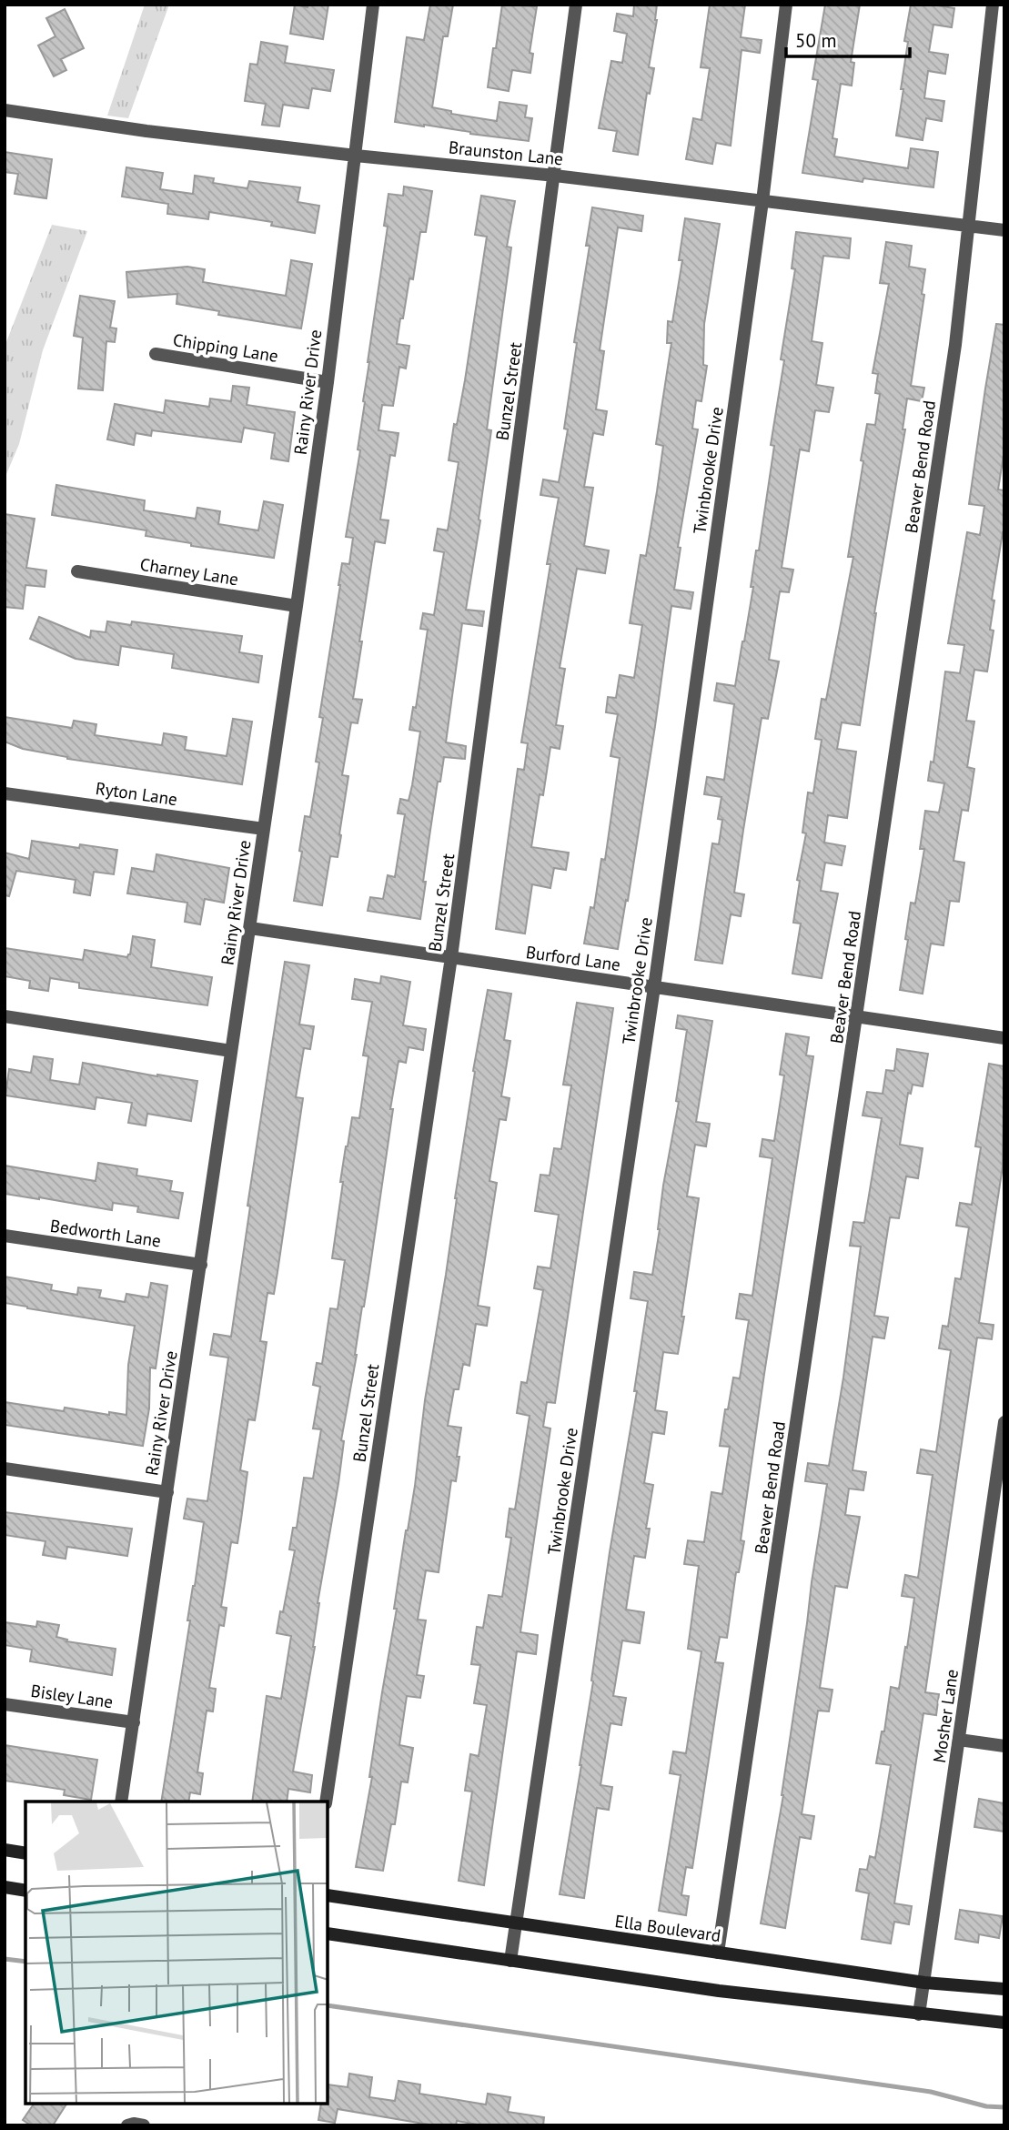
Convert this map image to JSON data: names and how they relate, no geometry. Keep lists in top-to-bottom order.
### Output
{
  "streets": {
    "main road": ["Ella Boulevard"],
    "street": [
      "Braunston Lane",
      "Chipping Lane",
      "Bunzel Street",
      "Rainy River Drive",
      "Beaver Bend Road",
      "Twinbrooke Drive",
      "Charney Lane",
      "Ryton Lane",
      "Burford Lane",
      "Bedworth Lane",
      "Bisley Lane",
      "Mosher Lane"
    ]
  },
  "crossings": [
    ["Braunston Lane", "Bunzel Street"],
    ["Braunston Lane", "Rainy River Drive"],
    ["Braunston Lane", "Beaver Bend Road"],
    ["Braunston Lane", "Twinbrooke Drive"],
    ["Chipping Lane", "Rainy River Drive"],
    ["Bunzel Street", "Burford Lane"],
    ["Rainy River Drive", "Charney Lane"],
    ["Rainy River Drive", "Ryton Lane"],
    ["Rainy River Drive", "Burford Lane"],
    ["Rainy River Drive", "Bedworth Lane"],
    ["Rainy River Drive", "Bisley Lane"],
    ["Beaver Bend Road", "Burford Lane"],
    ["Beaver Bend Road", "Ella Boulevard"],
    ["Twinbrooke Drive", "Burford Lane"],
    ["Twinbrooke Drive", "Ella Boulevard"],
    ["Mosher Lane", "Ella Boulevard"]
  ],
  "scale_bar": "50 m"
}
